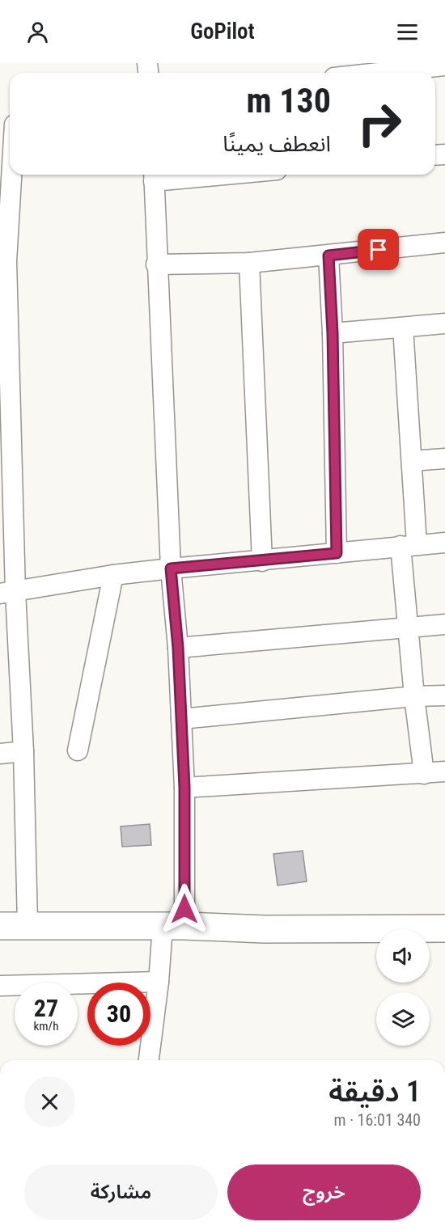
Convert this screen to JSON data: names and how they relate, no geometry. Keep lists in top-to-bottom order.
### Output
{
  "page": {
    "header": "GoPilot",
    "turn": ["130 m", "انعطف يمينًا"],
    "speed": "27 km/h",
    "limit": "30",
    "heading": ["1 دقيقة", "340 m · 16:01"],
    "buttons": ["خروج", "مشاركة"]
  }
}
